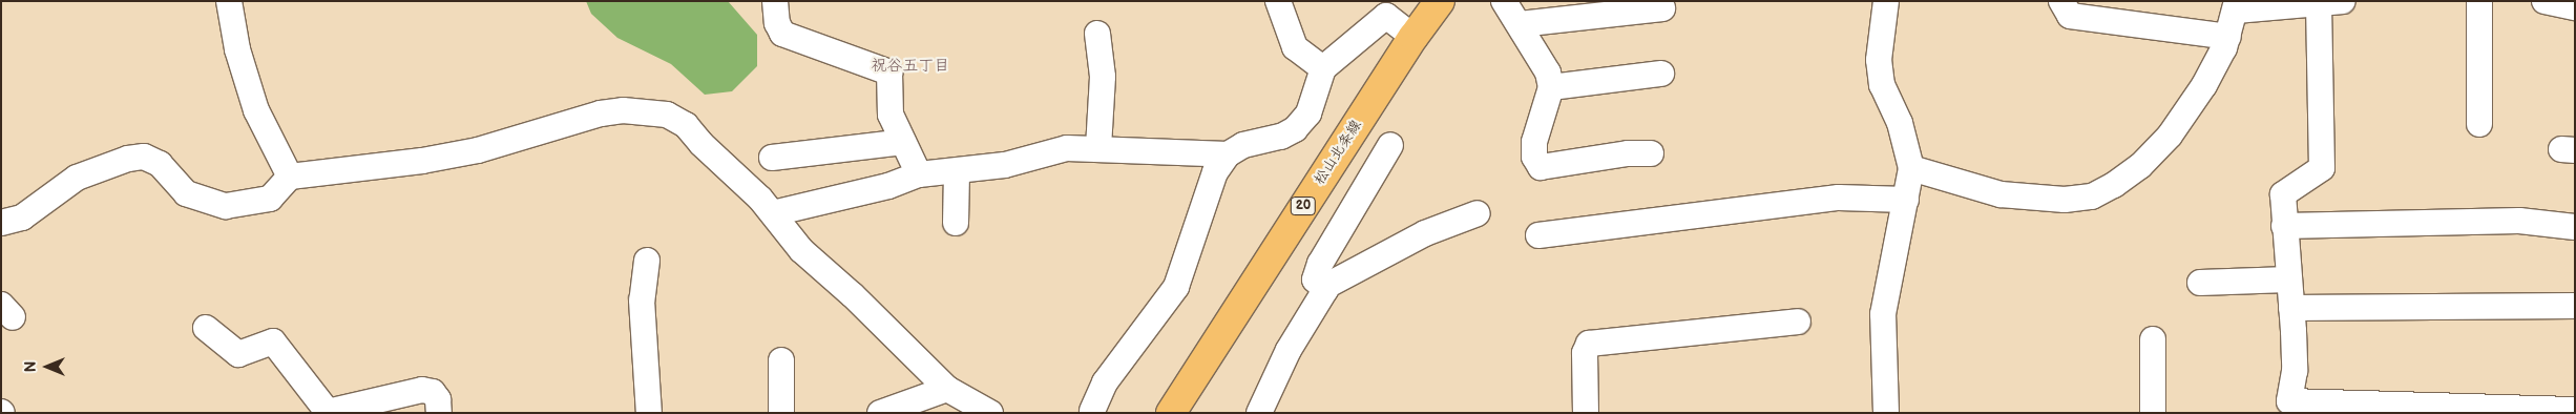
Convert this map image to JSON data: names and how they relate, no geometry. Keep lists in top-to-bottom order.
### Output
{
  "streets": {
    "main road": ["松山北条線", "20"]
  },
  "districts": ["祝谷五丁目"],
  "north": "left"
}
